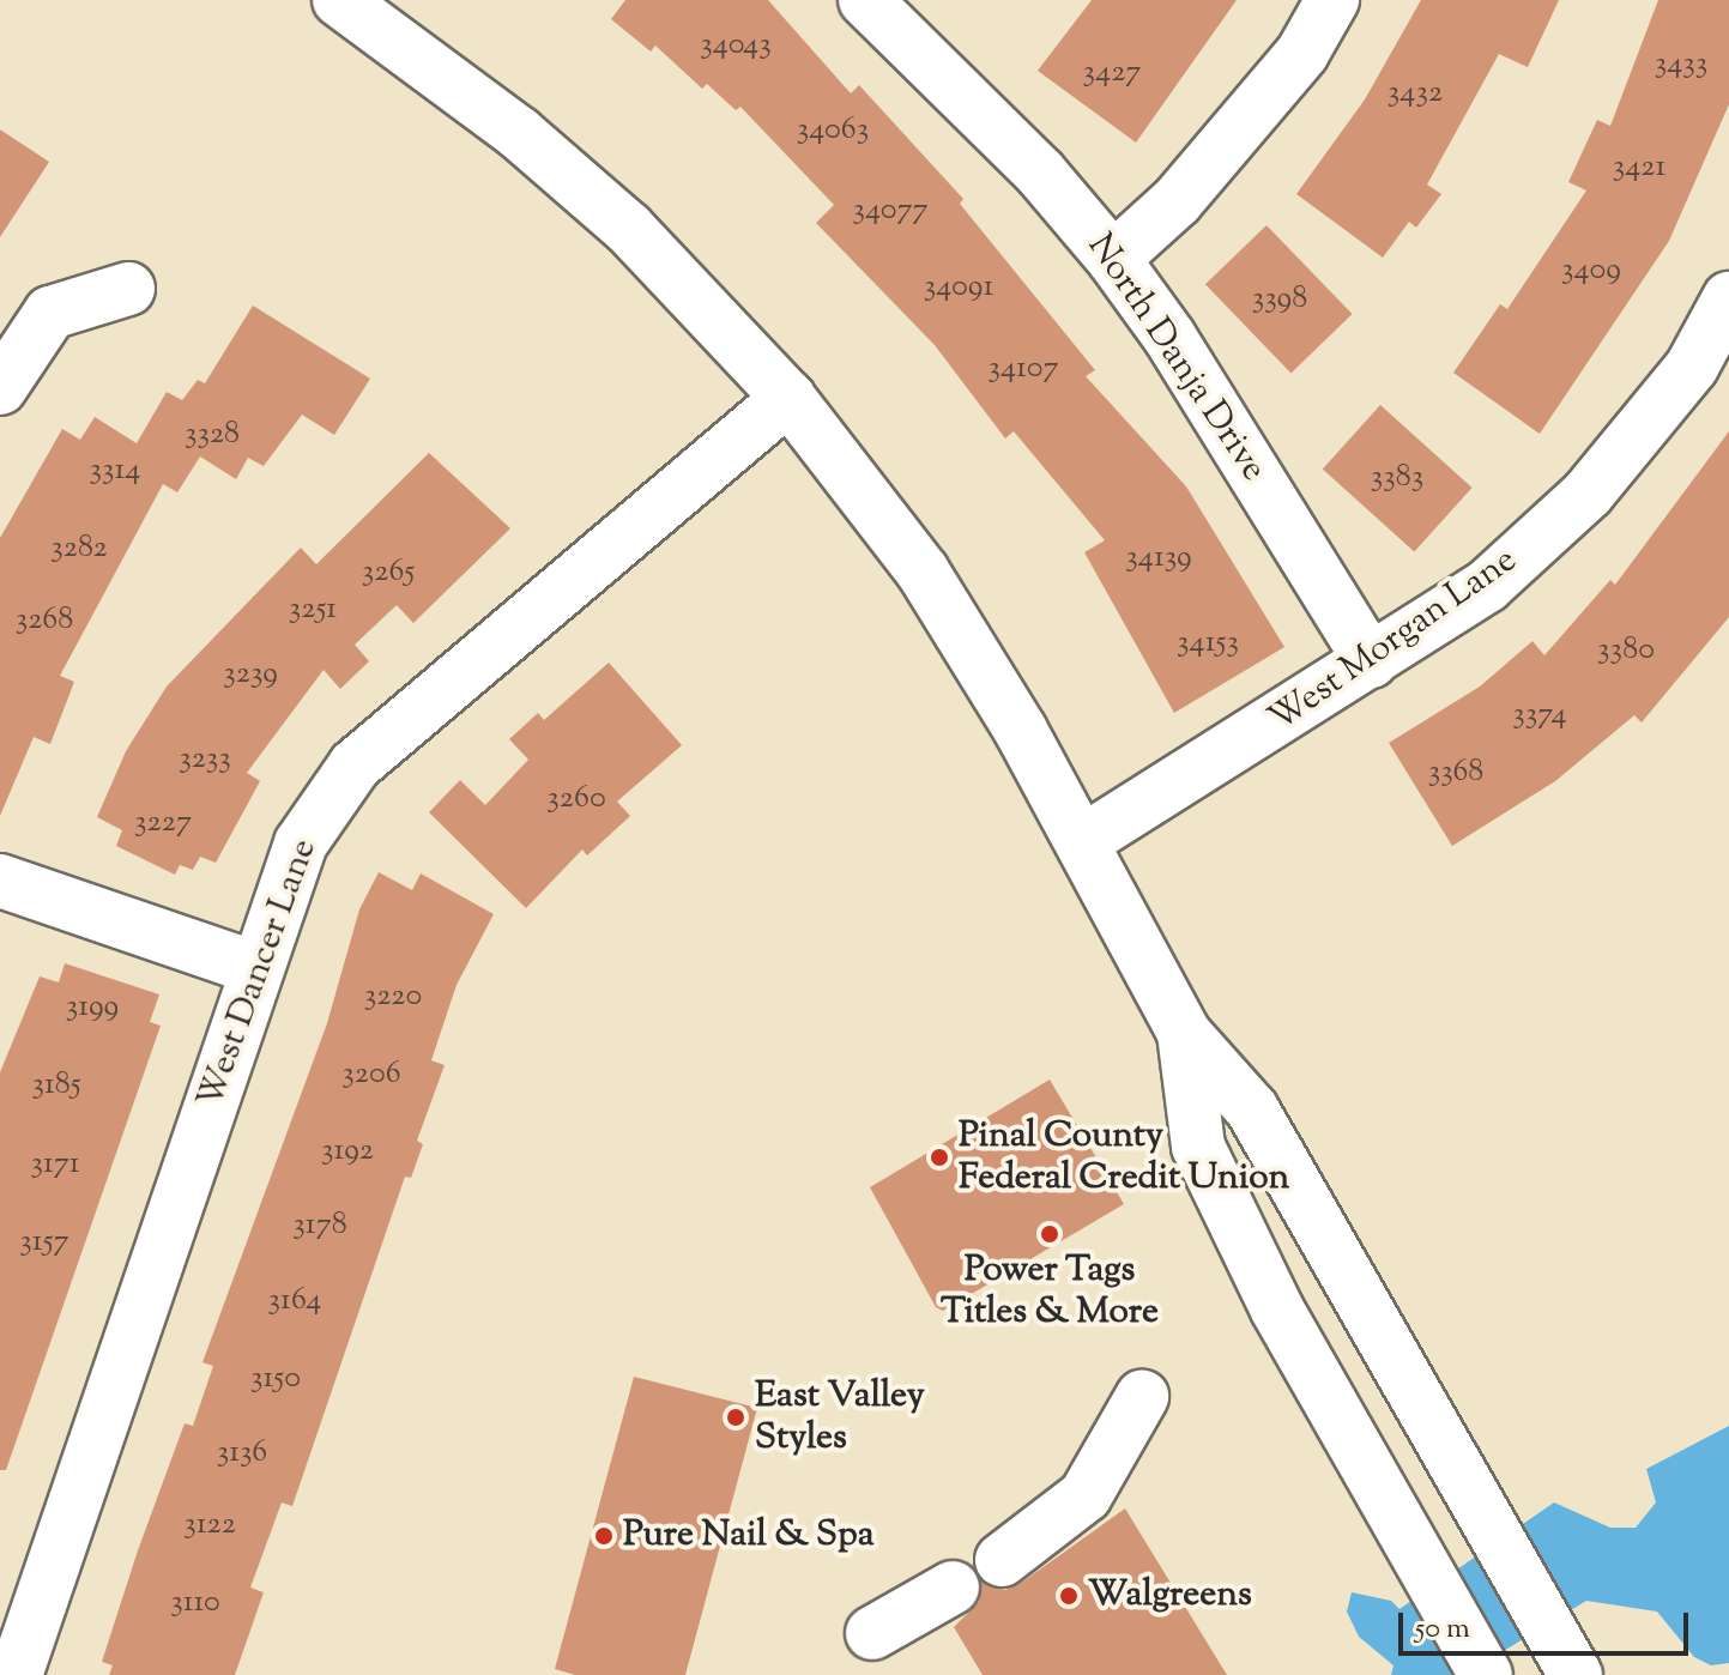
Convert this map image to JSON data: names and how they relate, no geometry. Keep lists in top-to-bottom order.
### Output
{
  "streets": {
    "street": ["North Danja Drive", "West Morgan Lane", "West Dancer Lane"]
  },
  "crossings": [
    ["North Danja Drive", "West Morgan Lane"]
  ],
  "places": [
    "Pinal County Federal Credit Union",
    "Power Tags Titles & More",
    "East Valley Styles",
    "Pure Nail & Spa",
    "Walgreens"
  ],
  "house_numbers": [
    "34043",
    "3433",
    "3427",
    "3432",
    "34063",
    "3421",
    "34077",
    "3409",
    "34091",
    "3398",
    "34107",
    "3328",
    "3314",
    "3383",
    "3282",
    "34139",
    "3265",
    "3251",
    "3268",
    "34153",
    "3380",
    "3239",
    "3374",
    "3233",
    "3368",
    "3260",
    "3227",
    "3220",
    "3199",
    "3206",
    "3185",
    "3192",
    "3171",
    "3178",
    "3157",
    "3164",
    "3150",
    "3136",
    "3122",
    "3110"
  ],
  "scale_bar": "50 m"
}
